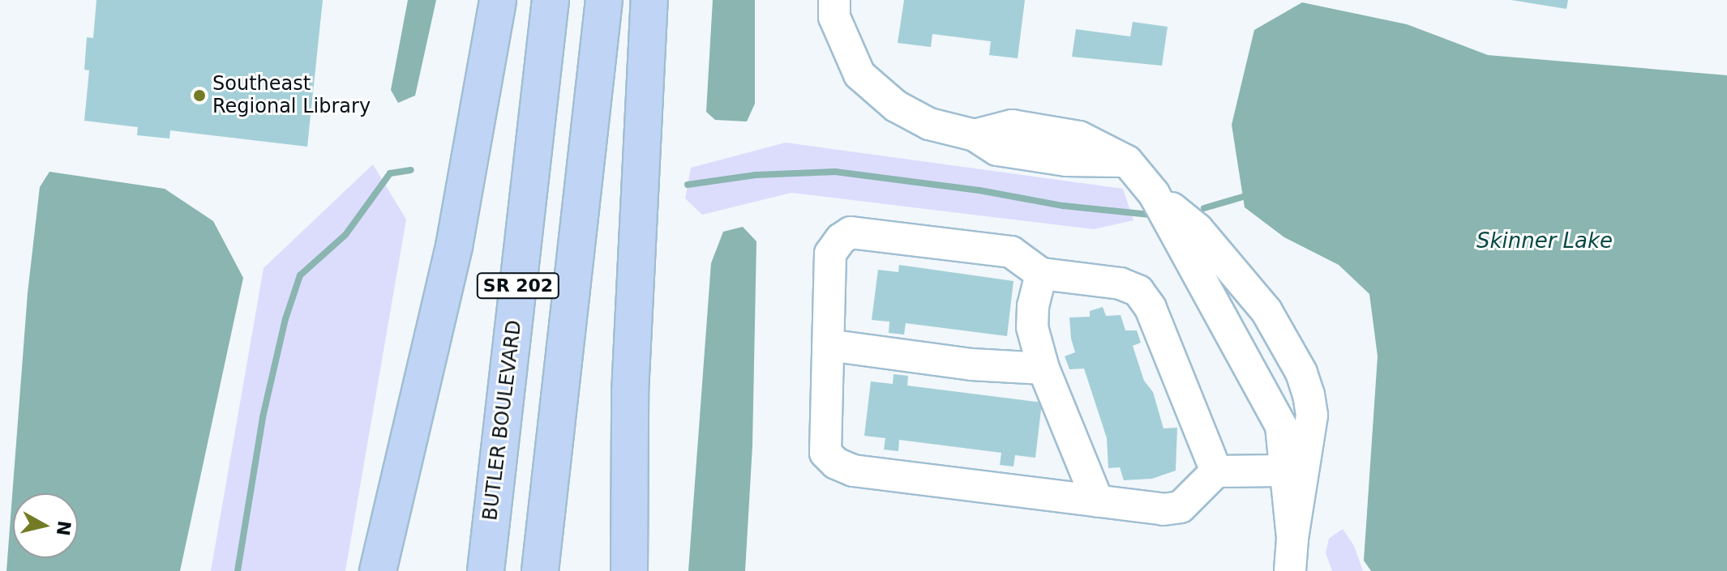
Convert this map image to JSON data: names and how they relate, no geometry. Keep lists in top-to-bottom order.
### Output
{
  "streets": {
    "highway": ["SR 202", "BUTLER BOULEVARD"]
  },
  "water": ["Skinner Lake"],
  "places": ["Southeast Regional Library"],
  "north": "right"
}
